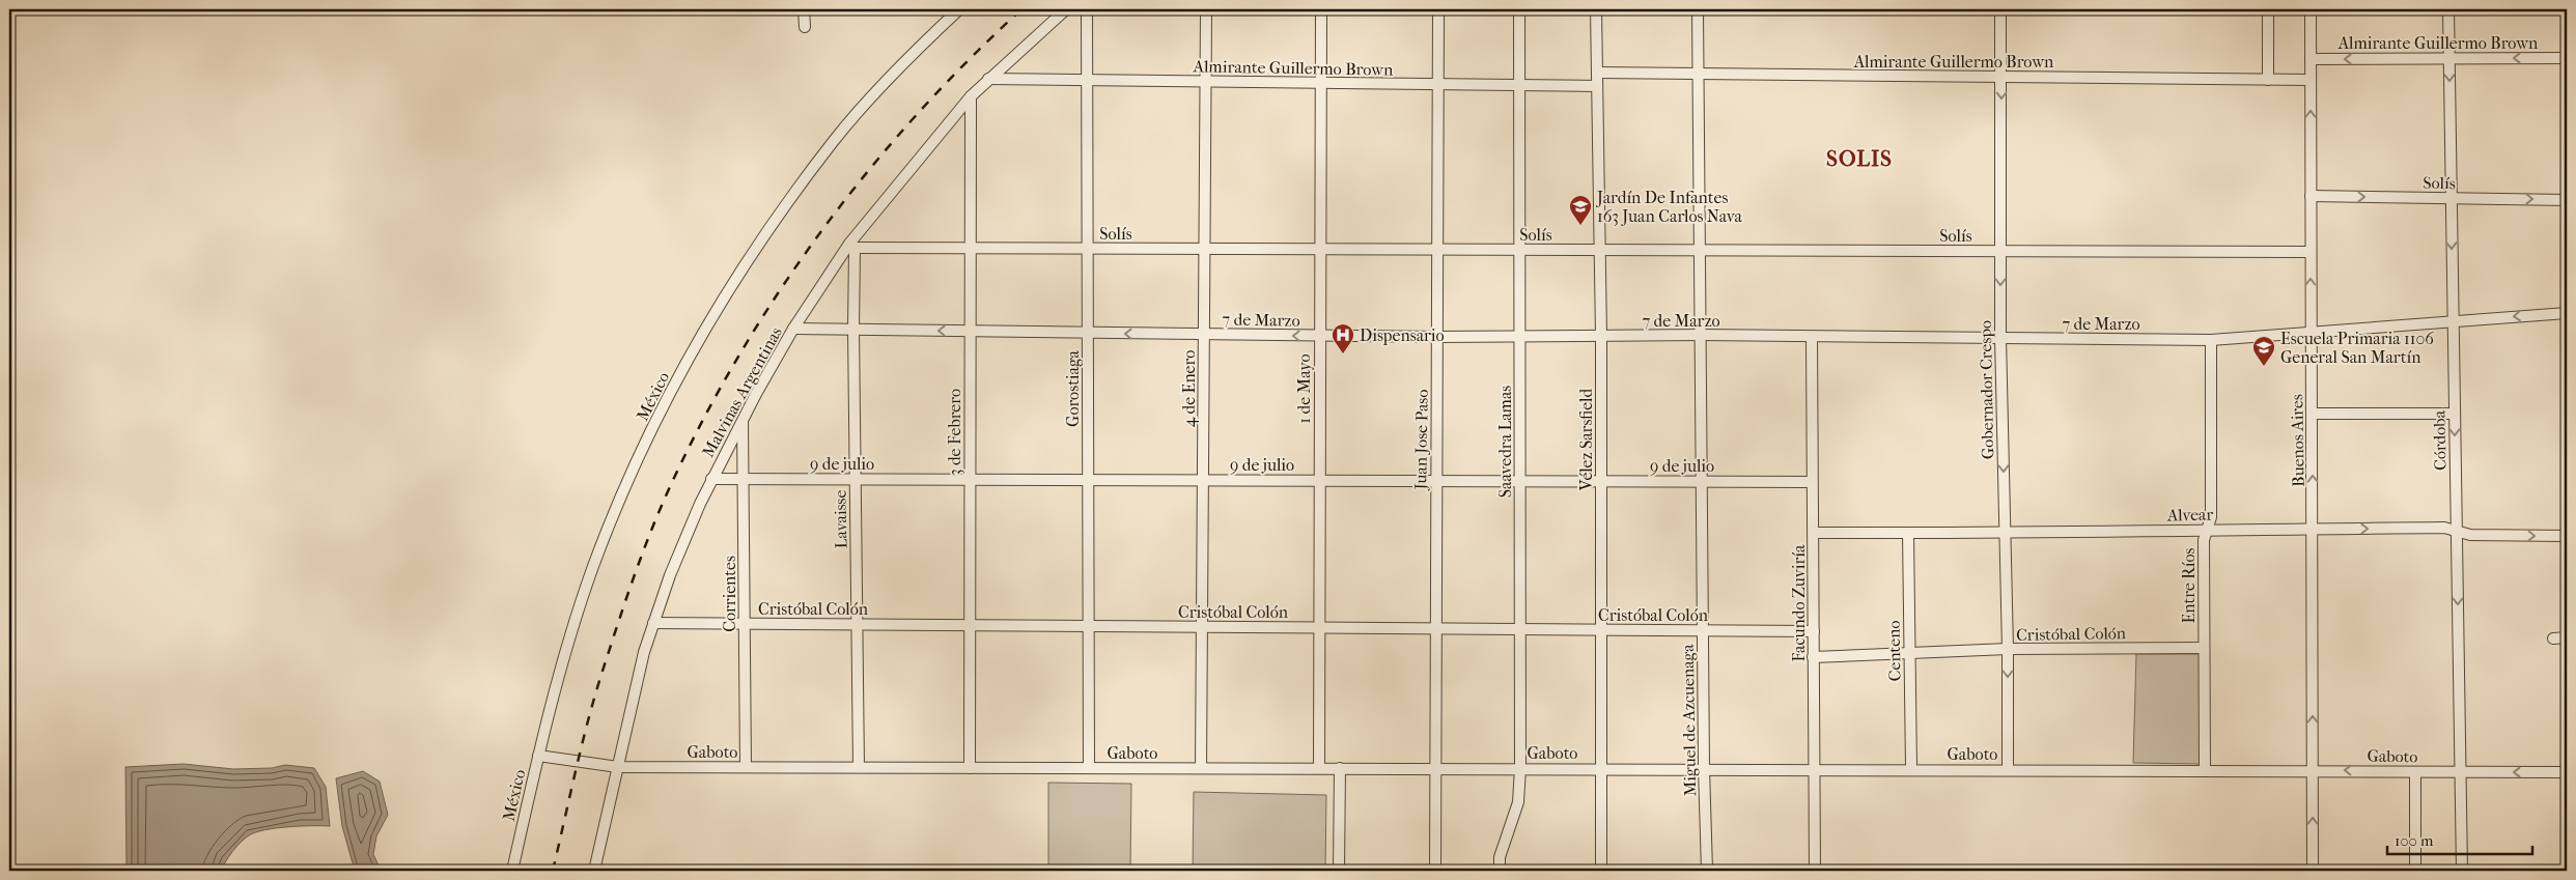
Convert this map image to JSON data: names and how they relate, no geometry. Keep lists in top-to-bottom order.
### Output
{
  "streets": {
    "street": [
      "Almirante Guillermo Brown",
      "Solís",
      "7 de Marzo",
      "Gorostiaga",
      "4 de Enero",
      "1 de Mayo",
      "Gobernador Crespo",
      "Malvinas Argentinas",
      "México",
      "3 de Febrero",
      "Juan Jose Paso",
      "Vélez Sarsfield",
      "Buenos Aires",
      "Córdoba",
      "Saavedra Lamas",
      "9 de julio",
      "Alvear",
      "Lavaisse",
      "Entre Ríos",
      "Corrientes",
      "Facundo Zuviría",
      "Cristóbal Colón",
      "Centeno",
      "Miguel de Azcuenaga",
      "Gaboto"
    ]
  },
  "crossings": [
    ["Almirante Guillermo Brown", "Gorostiaga"],
    ["Almirante Guillermo Brown", "4 de Enero"],
    ["Almirante Guillermo Brown", "1 de Mayo"],
    ["Almirante Guillermo Brown", "Gobernador Crespo"],
    ["Almirante Guillermo Brown", "Malvinas Argentinas"],
    ["Almirante Guillermo Brown", "Juan Jose Paso"],
    ["Almirante Guillermo Brown", "Vélez Sarsfield"],
    ["Almirante Guillermo Brown", "Buenos Aires"],
    ["Almirante Guillermo Brown", "Córdoba"],
    ["Almirante Guillermo Brown", "Saavedra Lamas"],
    ["Almirante Guillermo Brown", "Miguel de Azcuenaga"],
    ["Solís", "Gorostiaga"],
    ["Solís", "4 de Enero"],
    ["Solís", "1 de Mayo"],
    ["Solís", "Gobernador Crespo"],
    ["Solís", "Malvinas Argentinas"],
    ["Solís", "3 de Febrero"],
    ["Solís", "Juan Jose Paso"],
    ["Solís", "Vélez Sarsfield"],
    ["Solís", "Buenos Aires"],
    ["Solís", "Córdoba"],
    ["Solís", "Saavedra Lamas"],
    ["Solís", "Lavaisse"],
    ["Solís", "Miguel de Azcuenaga"],
    ["7 de Marzo", "Gorostiaga"],
    ["7 de Marzo", "4 de Enero"],
    ["7 de Marzo", "1 de Mayo"],
    ["7 de Marzo", "Gobernador Crespo"],
    ["7 de Marzo", "Malvinas Argentinas"],
    ["7 de Marzo", "3 de Febrero"],
    ["7 de Marzo", "Juan Jose Paso"],
    ["7 de Marzo", "Vélez Sarsfield"],
    ["7 de Marzo", "Buenos Aires"],
    ["7 de Marzo", "Córdoba"],
    ["7 de Marzo", "Saavedra Lamas"],
    ["7 de Marzo", "Lavaisse"],
    ["7 de Marzo", "Entre Ríos"],
    ["7 de Marzo", "Facundo Zuviría"],
    ["7 de Marzo", "Miguel de Azcuenaga"],
    ["Gorostiaga", "9 de julio"],
    ["Gorostiaga", "Cristóbal Colón"],
    ["Gorostiaga", "Gaboto"],
    ["4 de Enero", "9 de julio"],
    ["4 de Enero", "Cristóbal Colón"],
    ["4 de Enero", "Gaboto"],
    ["1 de Mayo", "9 de julio"],
    ["1 de Mayo", "Cristóbal Colón"],
    ["1 de Mayo", "Gaboto"],
    ["Gobernador Crespo", "Alvear"],
    ["Gobernador Crespo", "Cristóbal Colón"],
    ["Gobernador Crespo", "Gaboto"],
    ["Malvinas Argentinas", "3 de Febrero"],
    ["Malvinas Argentinas", "9 de julio"],
    ["Malvinas Argentinas", "Lavaisse"],
    ["Malvinas Argentinas", "Corrientes"],
    ["Malvinas Argentinas", "Cristóbal Colón"],
    ["Malvinas Argentinas", "Gaboto"],
    ["México", "Gaboto"],
    ["3 de Febrero", "9 de julio"],
    ["3 de Febrero", "Cristóbal Colón"],
    ["3 de Febrero", "Gaboto"],
    ["Juan Jose Paso", "9 de julio"],
    ["Juan Jose Paso", "Cristóbal Colón"],
    ["Juan Jose Paso", "Gaboto"],
    ["Vélez Sarsfield", "9 de julio"],
    ["Vélez Sarsfield", "Cristóbal Colón"],
    ["Vélez Sarsfield", "Gaboto"],
    ["Buenos Aires", "Alvear"],
    ["Buenos Aires", "Gaboto"],
    ["Córdoba", "Alvear"],
    ["Córdoba", "Gaboto"],
    ["Saavedra Lamas", "9 de julio"],
    ["Saavedra Lamas", "Cristóbal Colón"],
    ["Saavedra Lamas", "Gaboto"],
    ["9 de julio", "Lavaisse"],
    ["9 de julio", "Corrientes"],
    ["9 de julio", "Facundo Zuviría"],
    ["9 de julio", "Miguel de Azcuenaga"],
    ["Alvear", "Entre Ríos"],
    ["Alvear", "Facundo Zuviría"],
    ["Alvear", "Centeno"],
    ["Lavaisse", "Cristóbal Colón"],
    ["Lavaisse", "Gaboto"],
    ["Entre Ríos", "Cristóbal Colón"],
    ["Entre Ríos", "Gaboto"],
    ["Corrientes", "Cristóbal Colón"],
    ["Corrientes", "Gaboto"],
    ["Facundo Zuviría", "Cristóbal Colón"],
    ["Facundo Zuviría", "Gaboto"],
    ["Cristóbal Colón", "Centeno"],
    ["Cristóbal Colón", "Miguel de Azcuenaga"],
    ["Centeno", "Gaboto"],
    ["Miguel de Azcuenaga", "Gaboto"]
  ],
  "one_way": ["Gobernador Crespo", "Buenos Aires", "Córdoba"],
  "districts": ["SOLIS"],
  "places": {
    "school or university": ["Jardín De Infantes 163 Juan Carlos Nava", "Escuela Primaria 1106 General San Martín"],
    "hospital": ["Dispensario"]
  },
  "scale_bar": "100 m"
}
